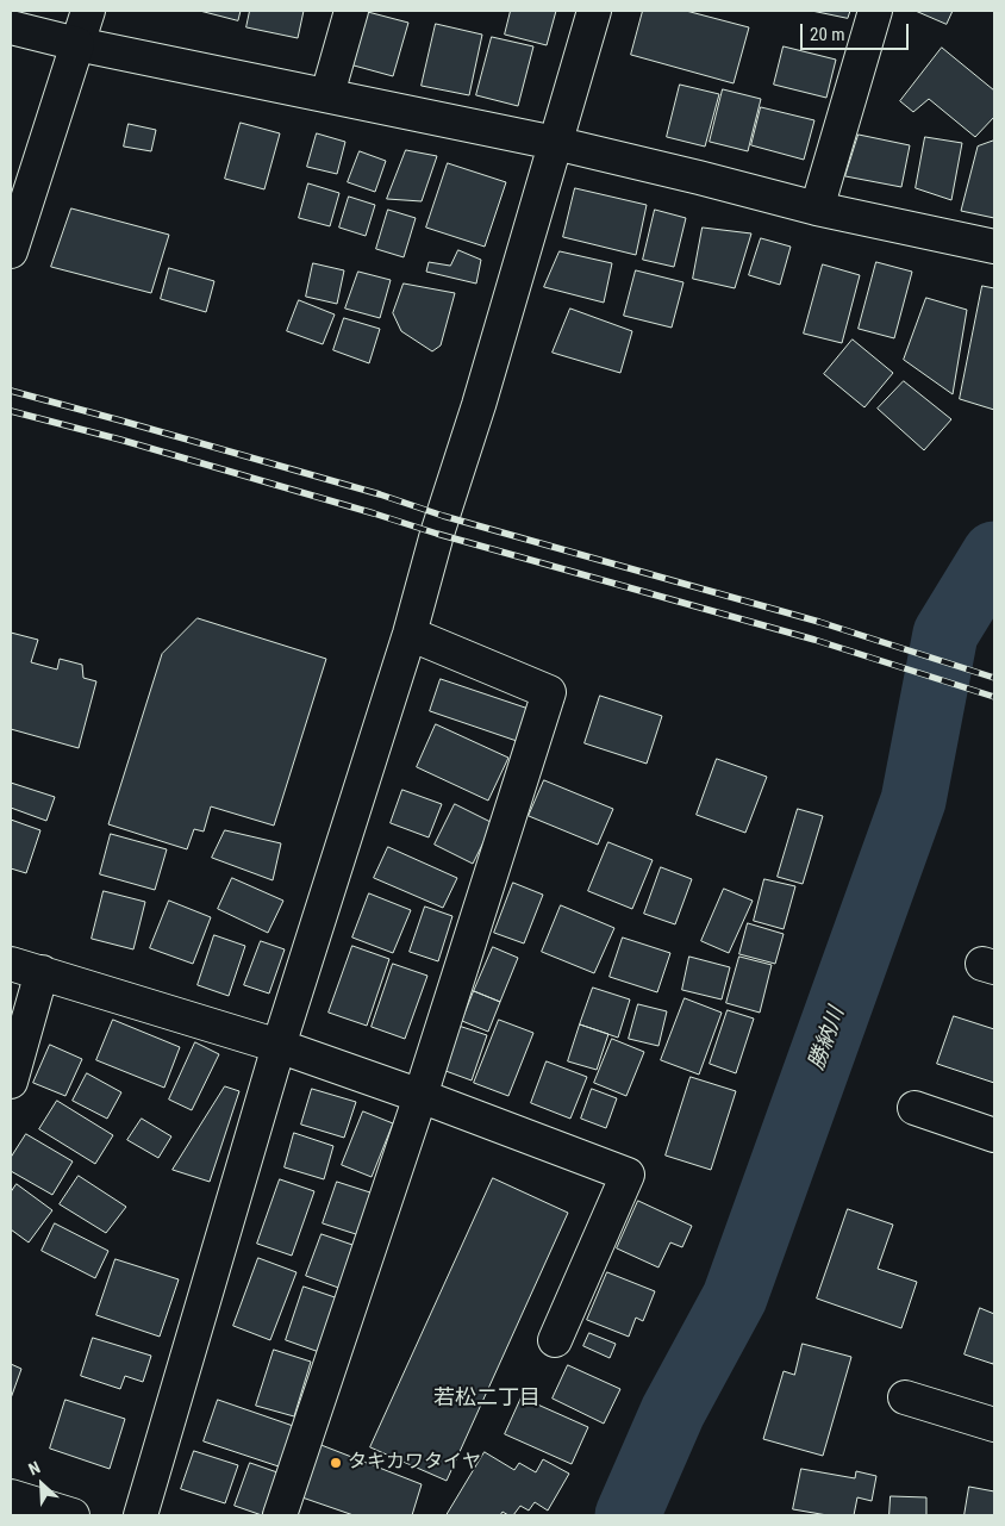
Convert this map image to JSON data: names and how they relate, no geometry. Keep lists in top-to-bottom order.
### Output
{
  "districts": ["若松二丁目"],
  "water": ["勝納川"],
  "places": ["タキカワタイヤ"],
  "scale_bar": "20 m",
  "north": "top left"
}
